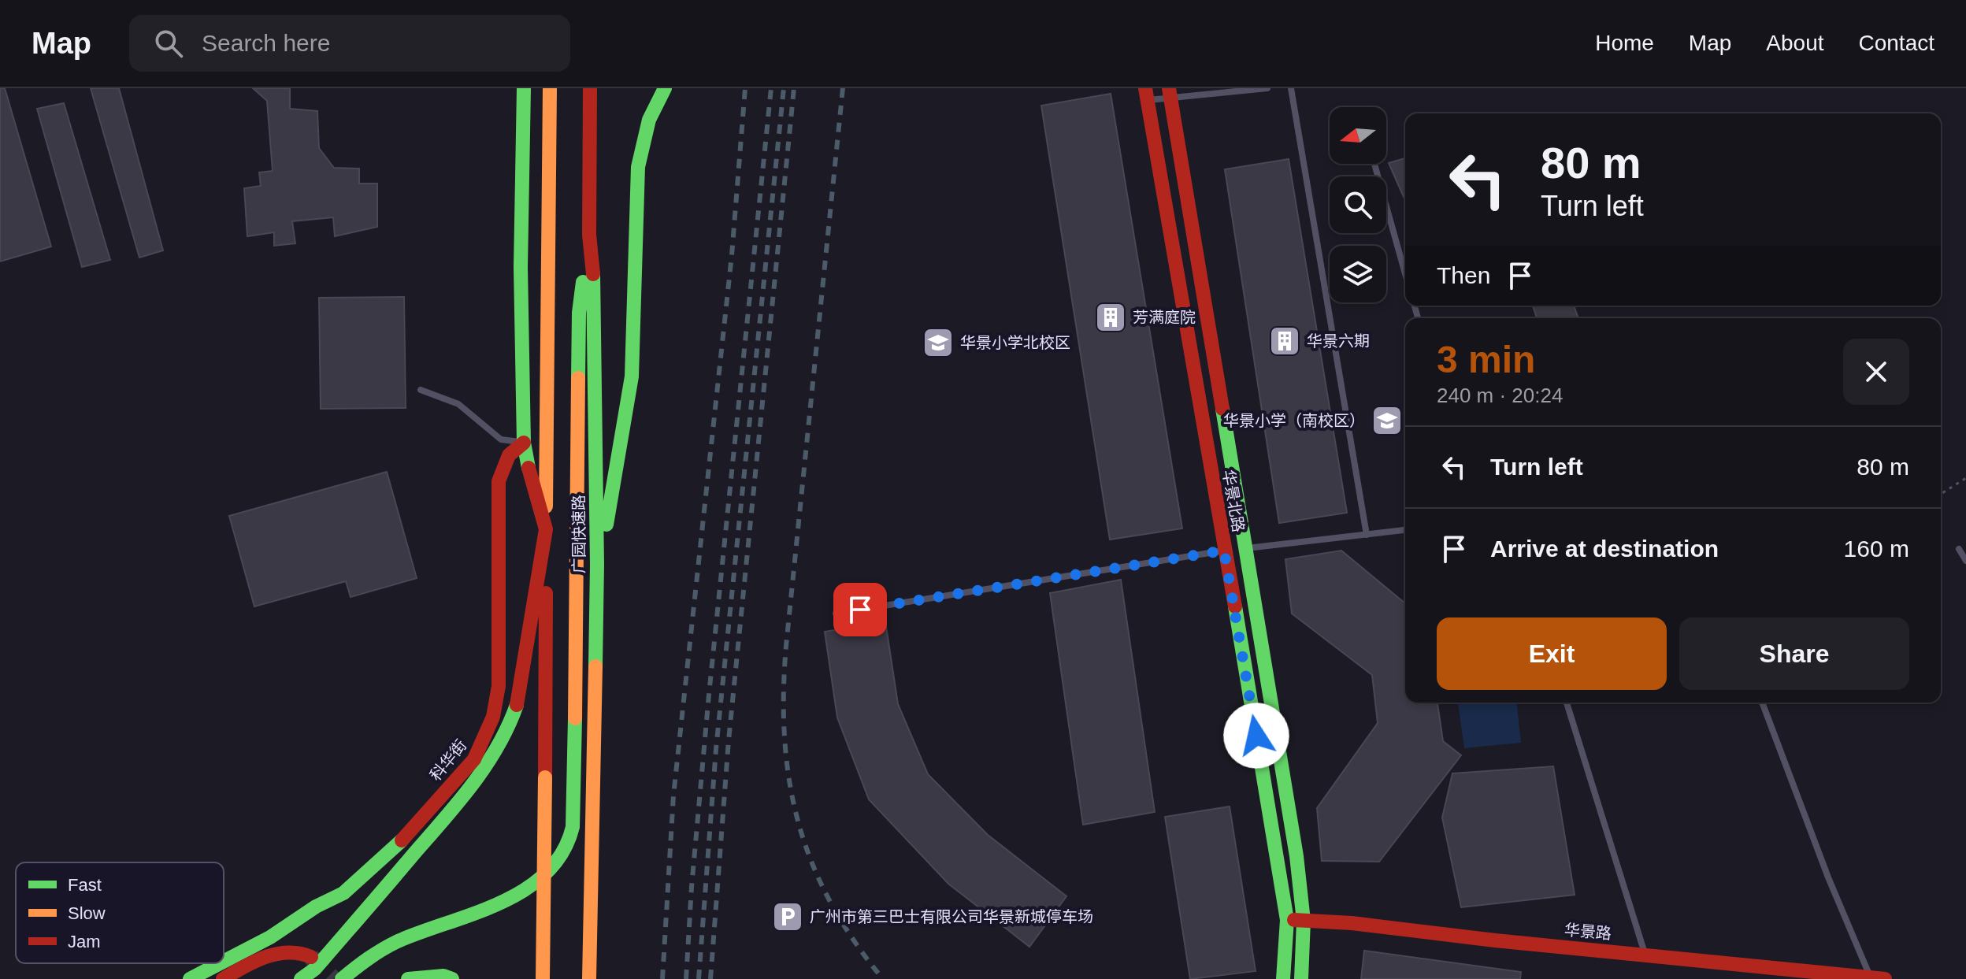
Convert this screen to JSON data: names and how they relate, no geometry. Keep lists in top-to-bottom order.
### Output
{
  "streets": {
    "main road": [
      "华景北路",
      "广园快速路",
      "科华街",
      "华景路"
    ]
  },
  "crossings": [
    ["华景北路", "华景路"]
  ],
  "places": {
    "building": ["芳满庭院", "华景六期"],
    "school or university": ["华景小学北校区", "华景小学（南校区）"],
    "parking": ["广州市第三巴士有限公司华景新城停车场"]
  },
  "legend": ["Fast", "Slow", "Jam"],
  "north": "left",
  "page": {
    "header": "Map",
    "search": "Search here",
    "nav": [
      "Home",
      "Map",
      "About",
      "Contact"
    ],
    "turn": ["80 m", "Turn left"],
    "then": "Then",
    "heading": ["3 min", "240 m · 20:24"],
    "list": [
      {
        "name": "Turn left",
        "value": "80 m"
      },
      {
        "name": "Arrive at destination",
        "value": "160 m"
      }
    ],
    "buttons": ["Exit", "Share"]
  }
}
